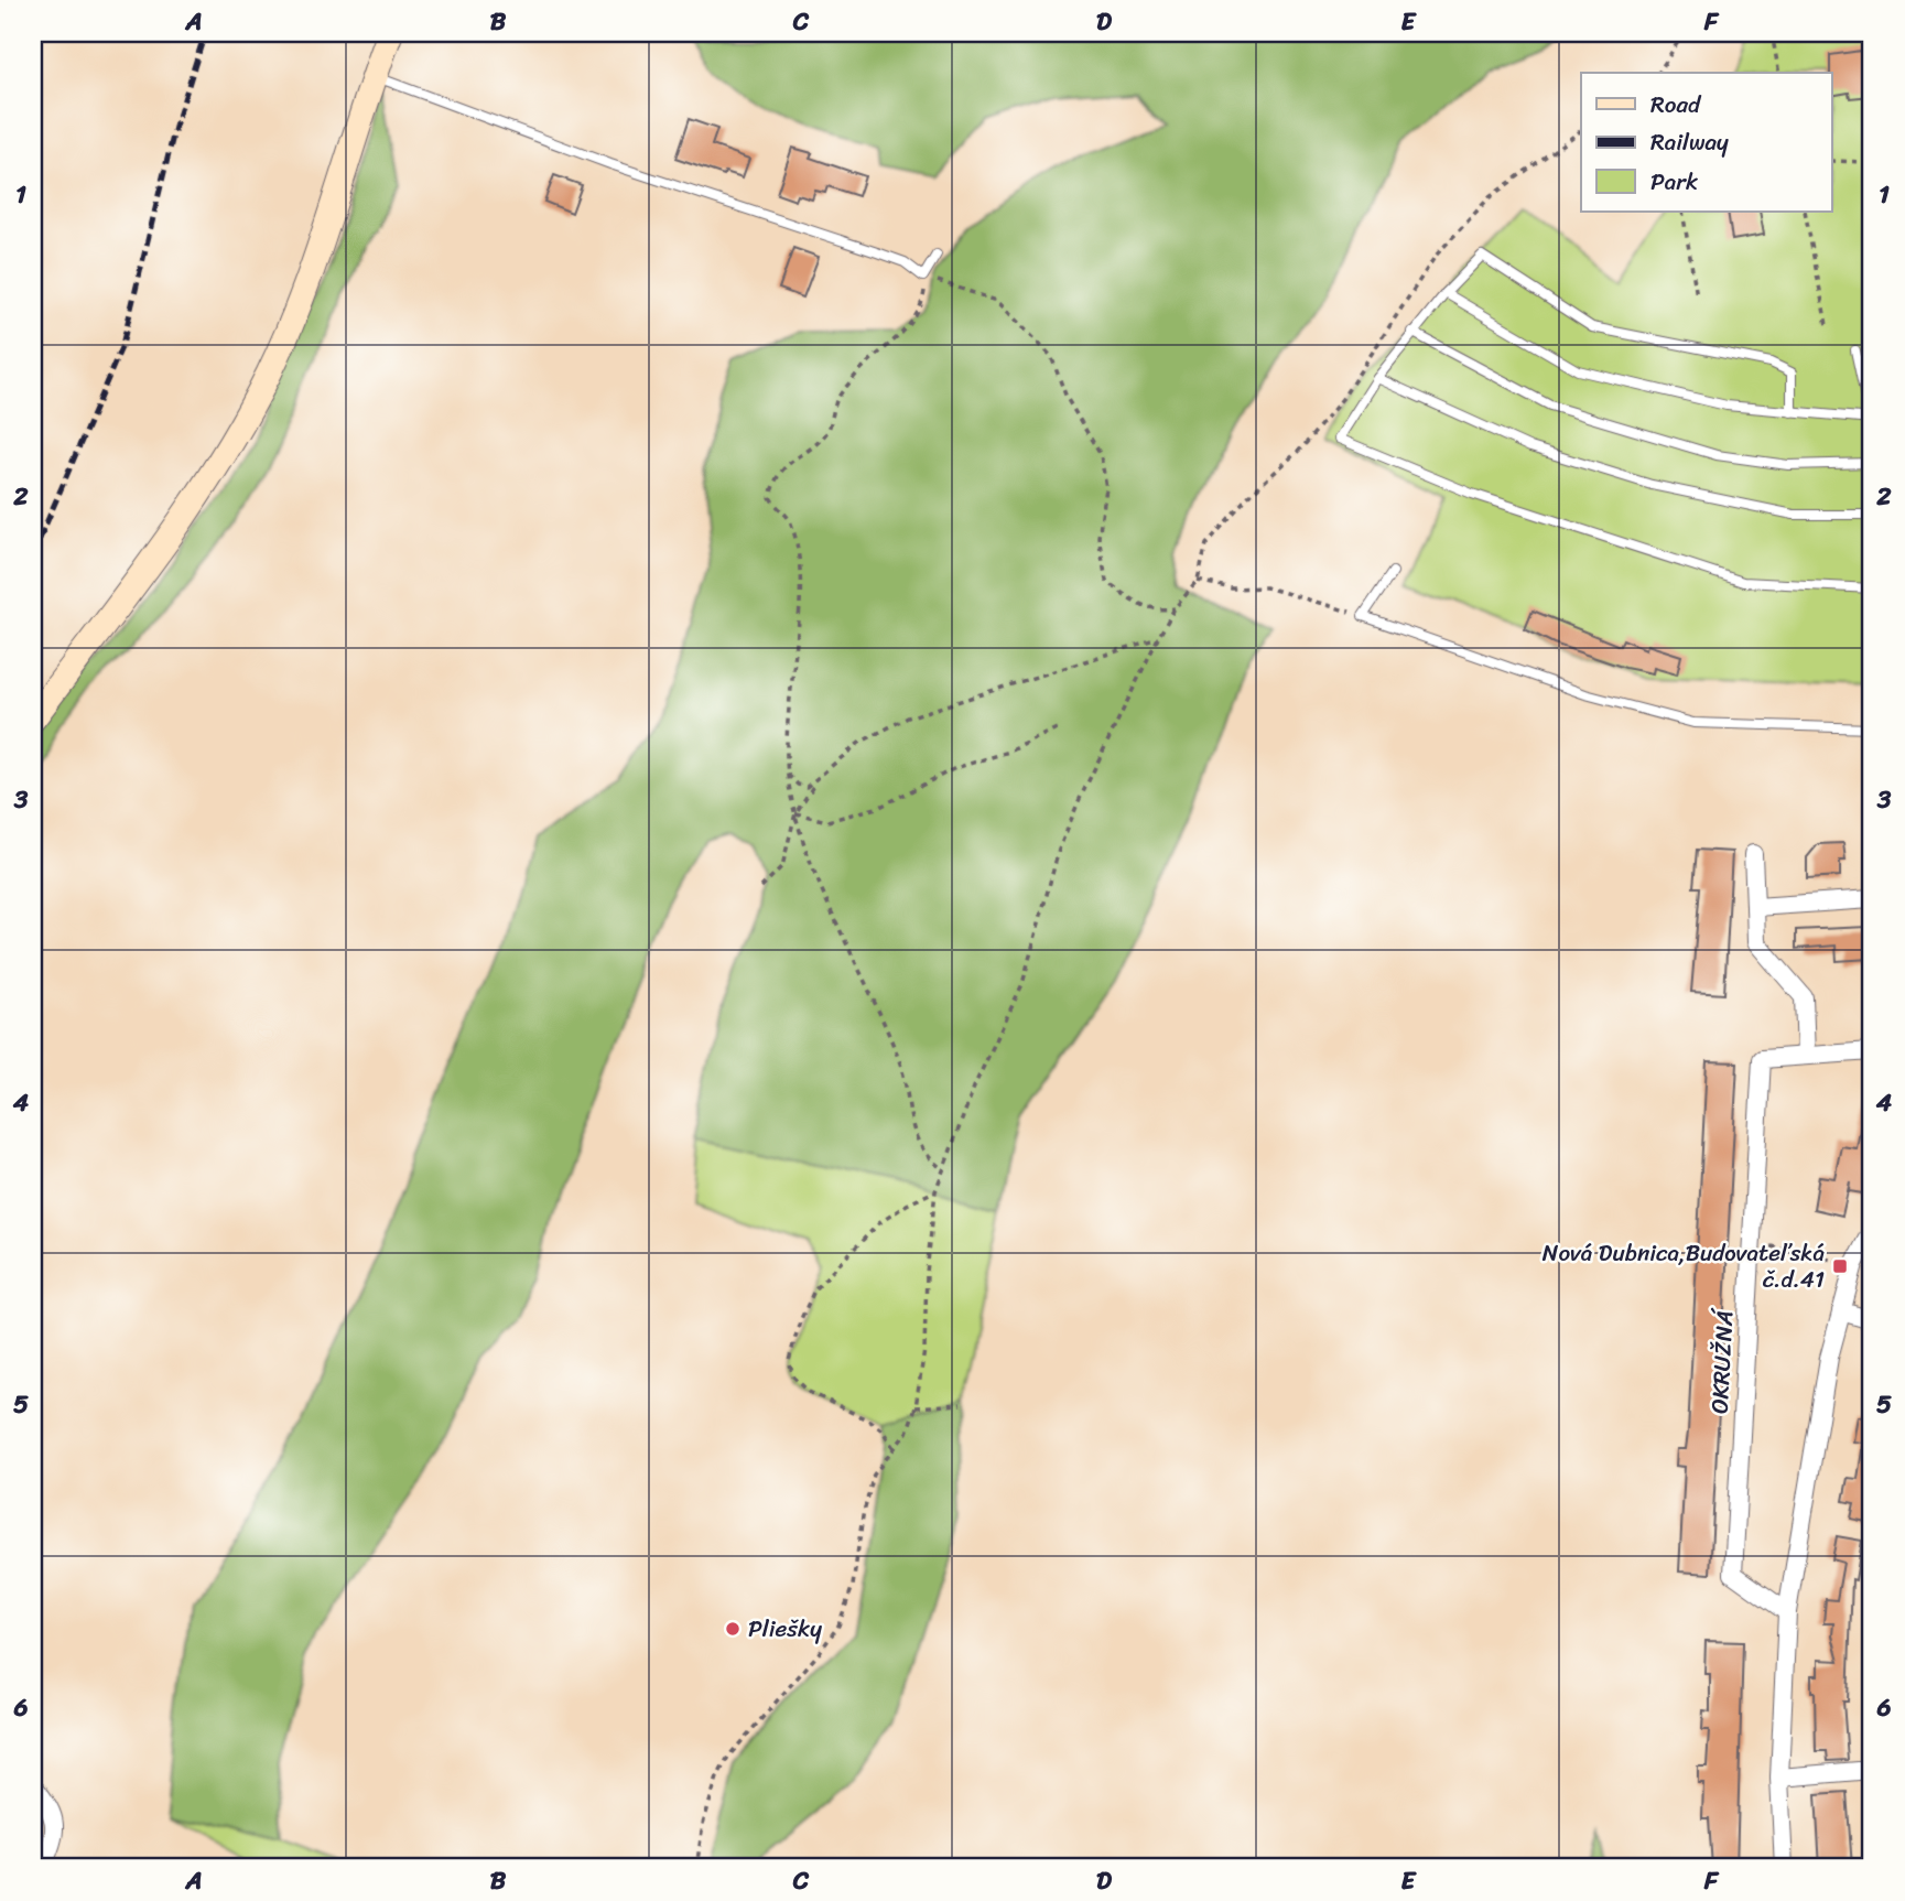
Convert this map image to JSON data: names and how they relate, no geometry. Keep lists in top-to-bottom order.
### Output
{
  "streets": {
    "street": ["OKRUŽNÁ"]
  },
  "places": {
    "transit": ["Nová Dubnica,Budovateľská č.d.41"],
    "other": ["Pliešky"]
  },
  "legend": ["Road", "Railway", "Park"],
  "grid": {
    "columns": [
      "A",
      "B",
      "C",
      "D",
      "E",
      "F"
    ],
    "rows": [
      "1",
      "2",
      "3",
      "4",
      "5",
      "6"
    ]
  }
}
